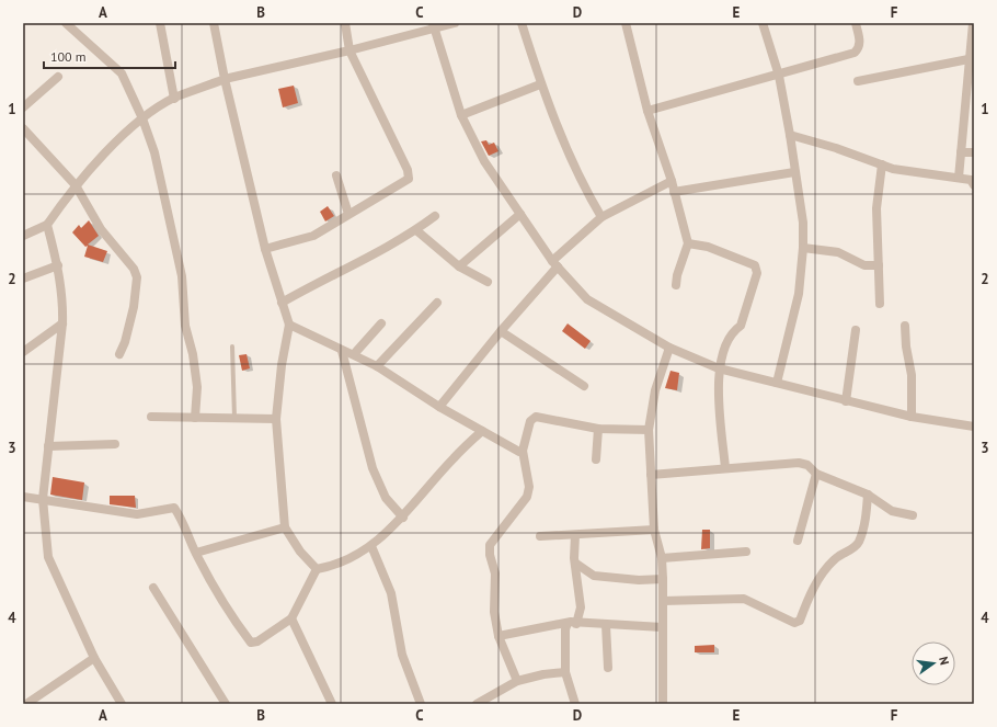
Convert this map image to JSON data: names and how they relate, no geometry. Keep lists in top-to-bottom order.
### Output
{
  "scale_bar": "100 m",
  "north": "right",
  "grid": {
    "columns": [
      "A",
      "B",
      "C",
      "D",
      "E",
      "F"
    ],
    "rows": [
      "1",
      "2",
      "3",
      "4"
    ]
  }
}
